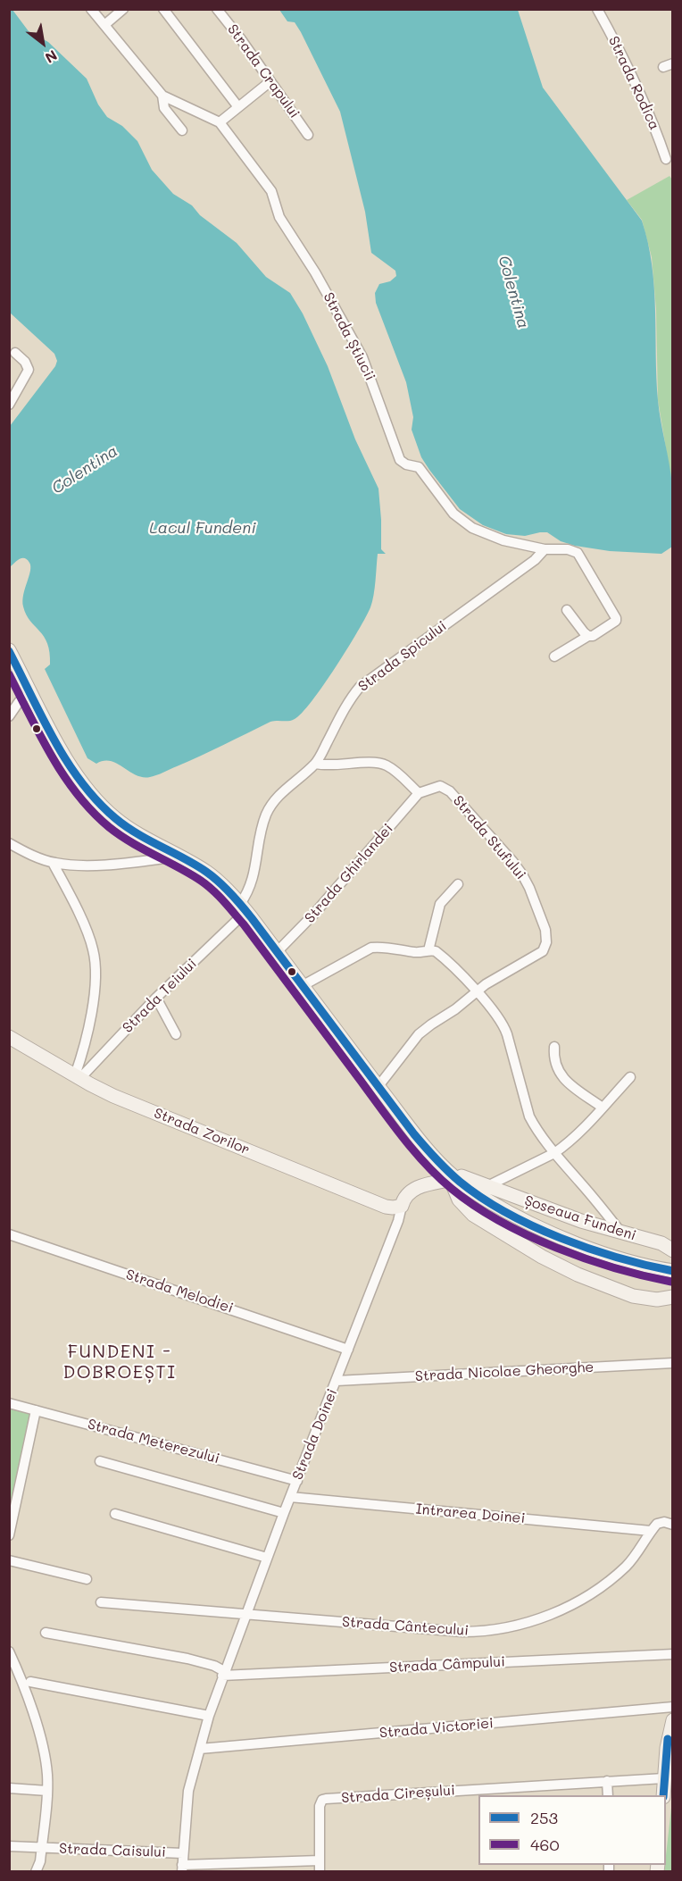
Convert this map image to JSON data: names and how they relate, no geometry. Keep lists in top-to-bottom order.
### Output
{
  "streets": {
    "main road": ["Strada Zorilor", "Șoseaua Fundeni", "Strada Doinei"],
    "street": [
      "Strada Crapului",
      "Strada Rodica",
      "Strada Știucii",
      "Strada Spicului",
      "Strada Stufului",
      "Strada Ghirlandei",
      "Strada Teiului",
      "Strada Melodiei",
      "Strada Nicolae Gheorghe",
      "Strada Meterezului",
      "Intrarea Doinei",
      "Strada Cântecului",
      "Strada Câmpului",
      "Strada Victoriei",
      "Strada Cireșului",
      "Strada Caisului"
    ]
  },
  "crossings": [
    ["Strada Știucii", "Strada Spicului"],
    ["Strada Spicului", "Strada Teiului"],
    ["Strada Spicului", "Șoseaua Fundeni"],
    ["Strada Stufului", "Strada Ghirlandei"],
    ["Strada Ghirlandei", "Șoseaua Fundeni"],
    ["Strada Teiului", "Strada Zorilor"],
    ["Strada Teiului", "Șoseaua Fundeni"],
    ["Strada Zorilor", "Strada Doinei"],
    ["Șoseaua Fundeni", "Strada Doinei"],
    ["Strada Melodiei", "Strada Doinei"],
    ["Strada Nicolae Gheorghe", "Strada Doinei"],
    ["Strada Doinei", "Strada Meterezului"],
    ["Strada Doinei", "Intrarea Doinei"],
    ["Strada Doinei", "Strada Cântecului"],
    ["Strada Doinei", "Strada Câmpului"],
    ["Strada Doinei", "Strada Victoriei"],
    ["Strada Doinei", "Strada Caisului"],
    ["Intrarea Doinei", "Strada Cântecului"]
  ],
  "districts": ["FUNDENI - DOBROEȘTI"],
  "water": ["Colentina", "Lacul Fundeni"],
  "lines": ["transit line 253", "transit line 460"],
  "legend": ["253", "460"],
  "north": "bottom right"
}
